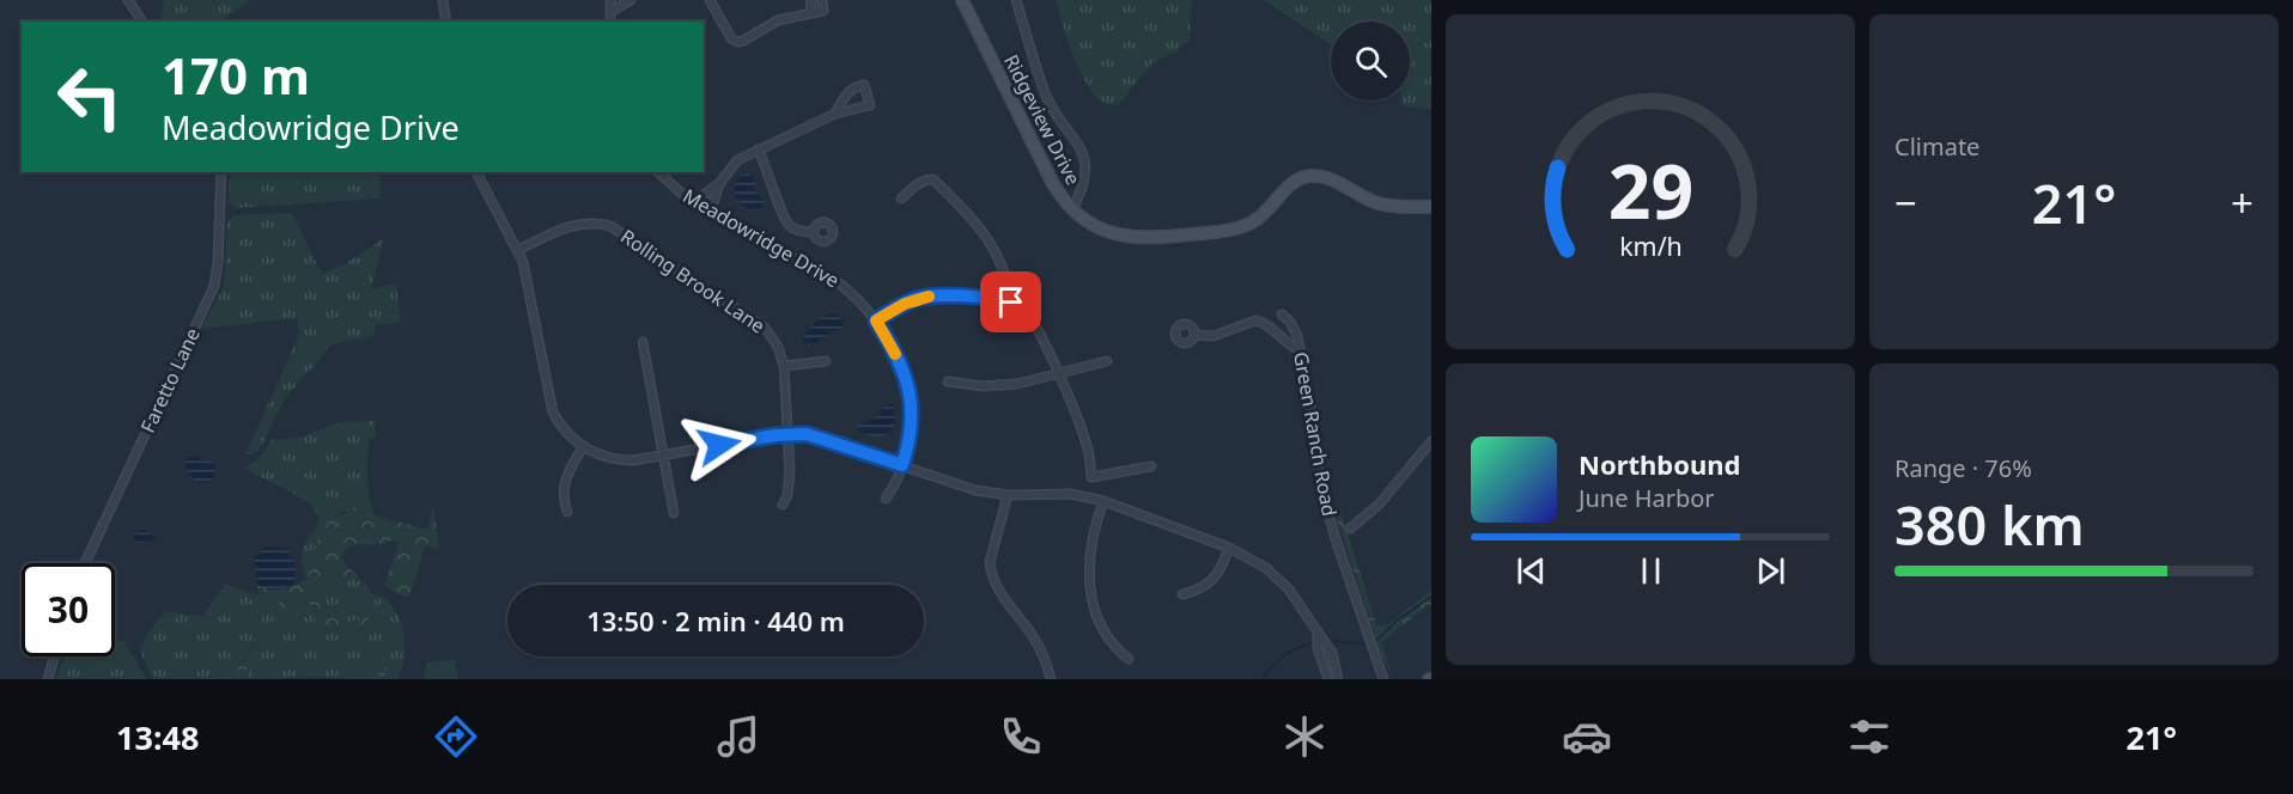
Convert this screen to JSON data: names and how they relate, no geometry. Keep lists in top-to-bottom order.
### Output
{
  "streets": {
    "street": [
      "Ridgeview Drive",
      "Meadowridge Drive",
      "Rolling Brook Lane",
      "Faretto Lane",
      "Green Ranch Road"
    ]
  },
  "page": {
    "tile": [
      "Climate",
      ["Range · 76%", "380 km"]
    ],
    "turn": ["170 m", "Meadowridge Drive"],
    "heat": ["−", "21°", "+"],
    "song": ["Northbound", "June Harbor"],
    "limit": "30",
    "trip": "13:50 · 2 min · 440 m",
    "tabs": ["13:48", "21°"],
    "gauge": ["29", "km/h"]
  }
}
